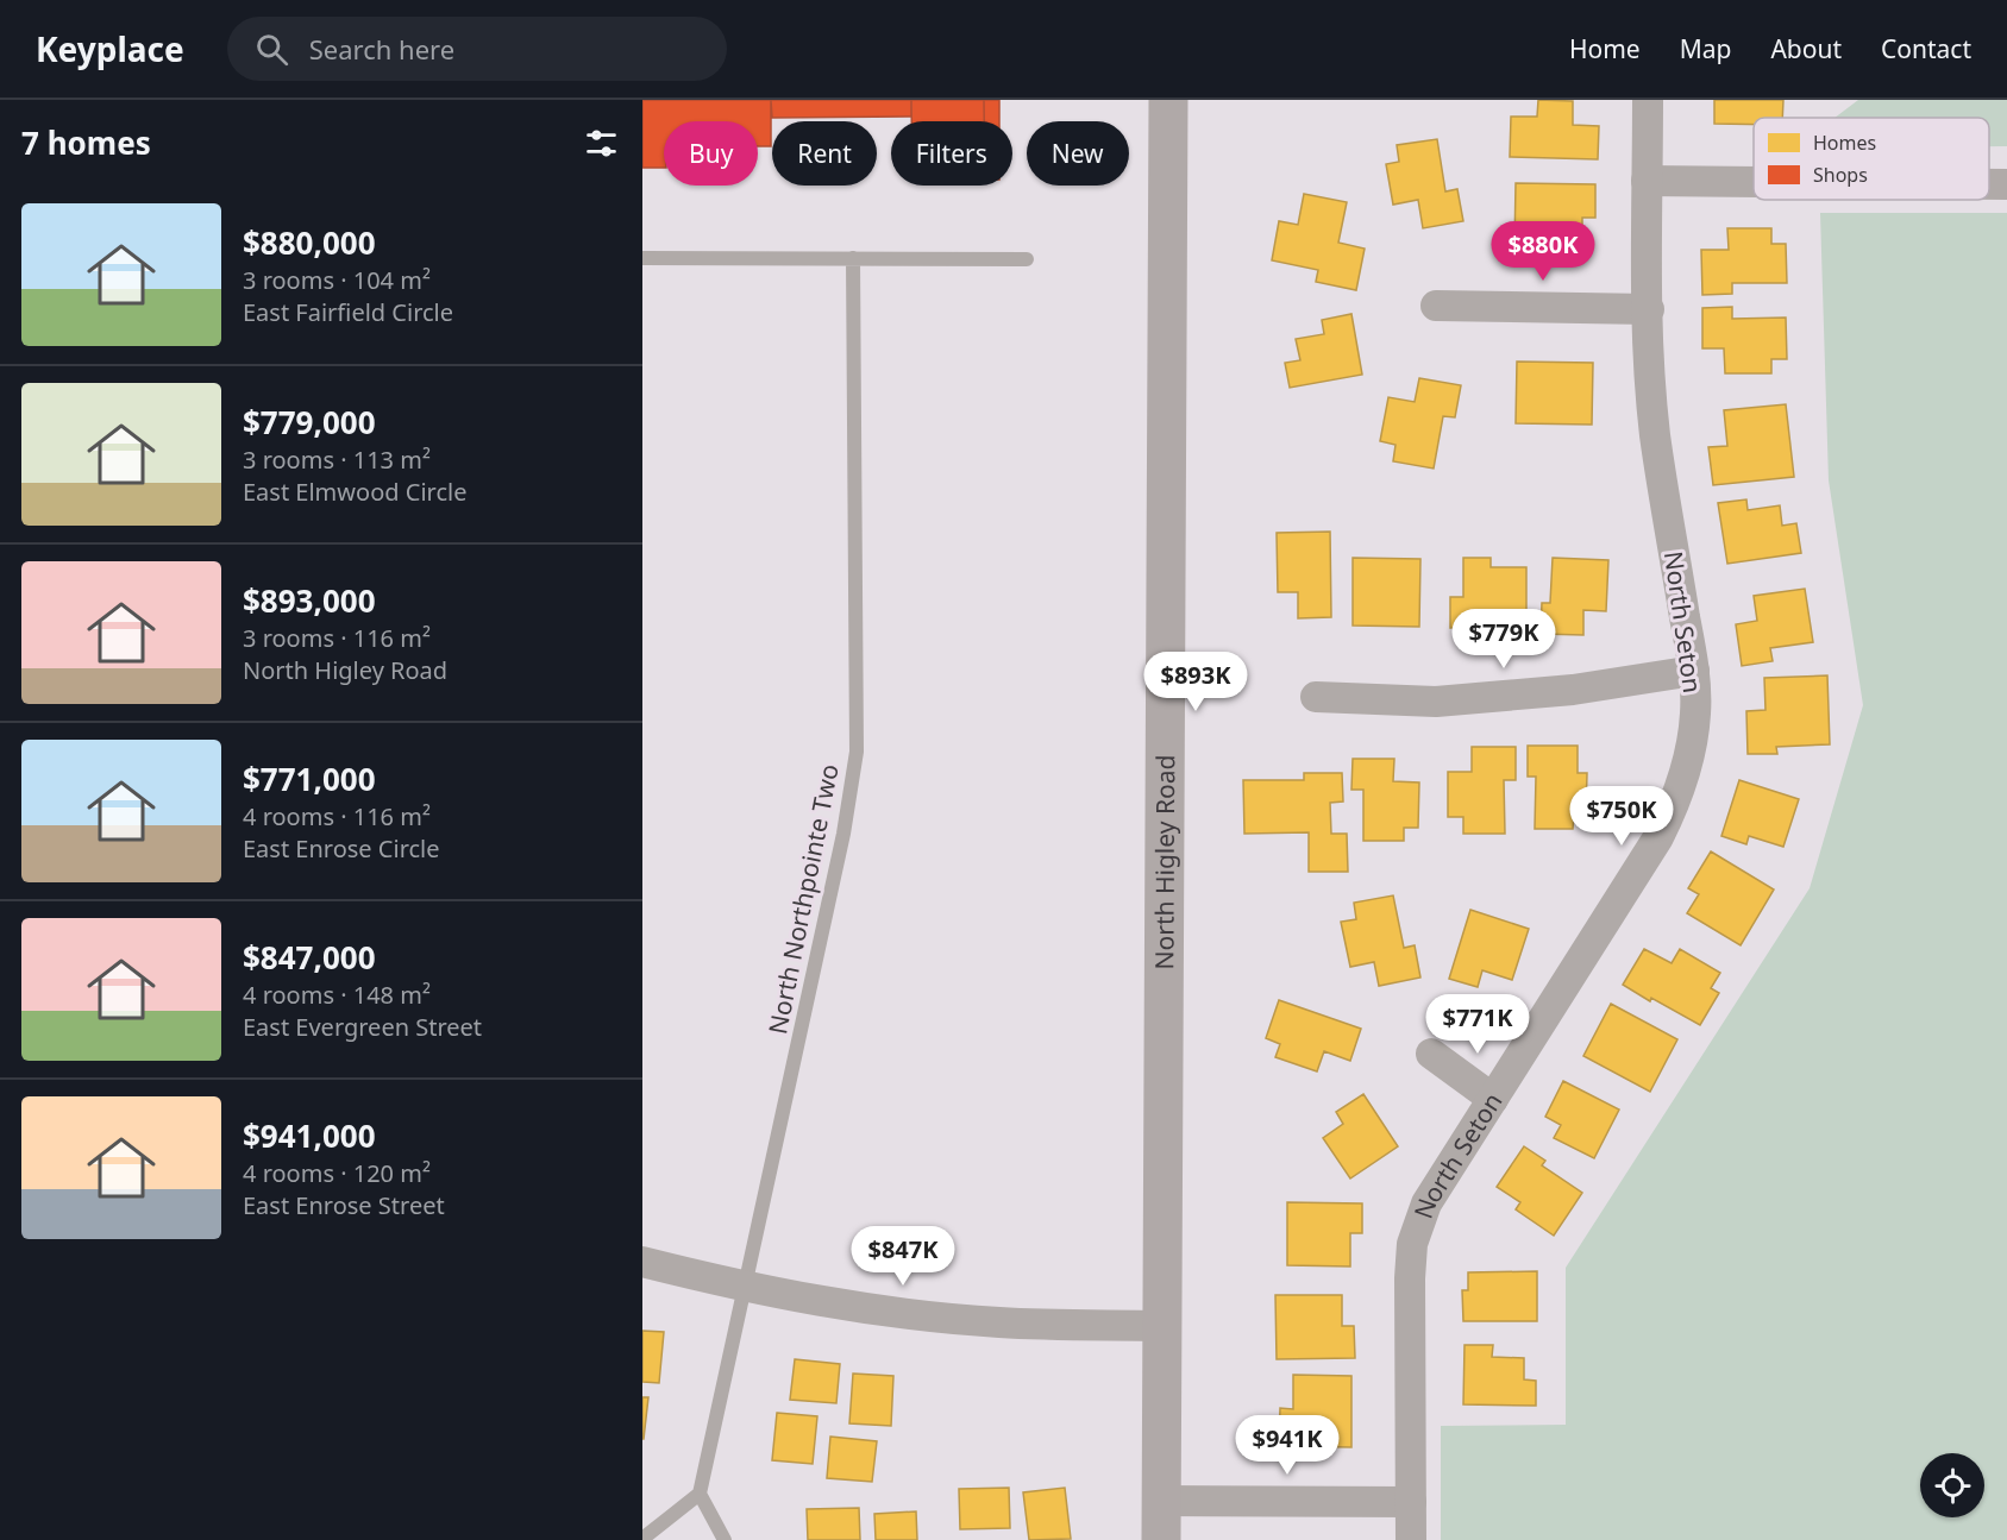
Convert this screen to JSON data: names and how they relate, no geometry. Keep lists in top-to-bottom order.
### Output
{
  "streets": {
    "main road": ["North Higley Road"],
    "street": ["North Seton"],
    "lane": ["North Northpointe Two"]
  },
  "legend": ["Homes", "Shops"],
  "page": {
    "header": "Keyplace",
    "search": "Search here",
    "nav": [
      "Home",
      "Map",
      "About",
      "Contact"
    ],
    "heading": "7 homes",
    "chip": [
      "Buy",
      "Rent",
      "Filters",
      "New"
    ],
    "list": [
      {
        "name": "$880,000",
        "note": "3 rooms · 104 m² · East Fairfield Circle"
      },
      {
        "name": "$779,000",
        "note": "3 rooms · 113 m² · East Elmwood Circle"
      },
      {
        "name": "$893,000",
        "note": "3 rooms · 116 m² · North Higley Road"
      },
      {
        "name": "$771,000",
        "note": "4 rooms · 116 m² · East Enrose Circle"
      },
      {
        "name": "$847,000",
        "note": "4 rooms · 148 m² · East Evergreen Street"
      },
      {
        "name": "$941,000",
        "note": "4 rooms · 120 m² · East Enrose Street"
      }
    ],
    "price": [
      "$880K",
      "$779K",
      "$893K",
      "$750K",
      "$771K",
      "$847K",
      "$941K"
    ]
  }
}
